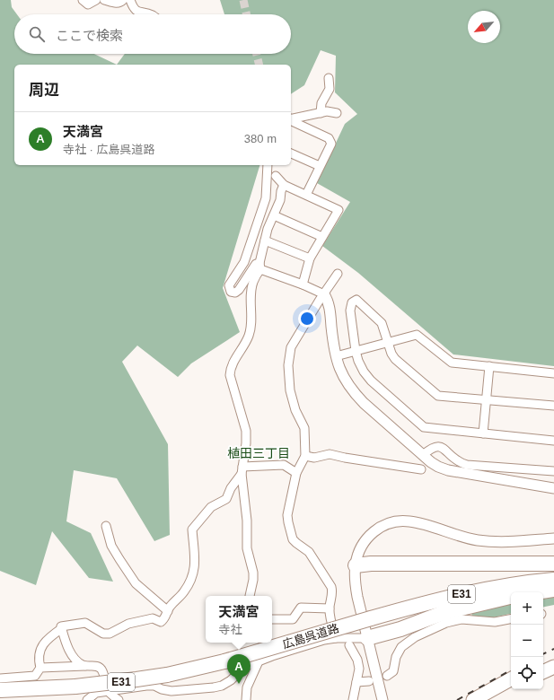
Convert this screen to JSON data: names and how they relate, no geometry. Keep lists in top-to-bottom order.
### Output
{
  "streets": {
    "highway": ["E31", "広島呉道路"]
  },
  "districts": ["植田三丁目"],
  "north": "bottom left",
  "page": {
    "search": "ここで検索",
    "heading": "周辺",
    "list": [
      {
        "mark": "A",
        "name": "天満宮",
        "note": "寺社 · 広島呉道路",
        "value": "380 m"
      }
    ],
    "map_buttons": ["+", "−"],
    "popup": ["天満宮", "寺社"],
    "pins": "A"
  }
}
